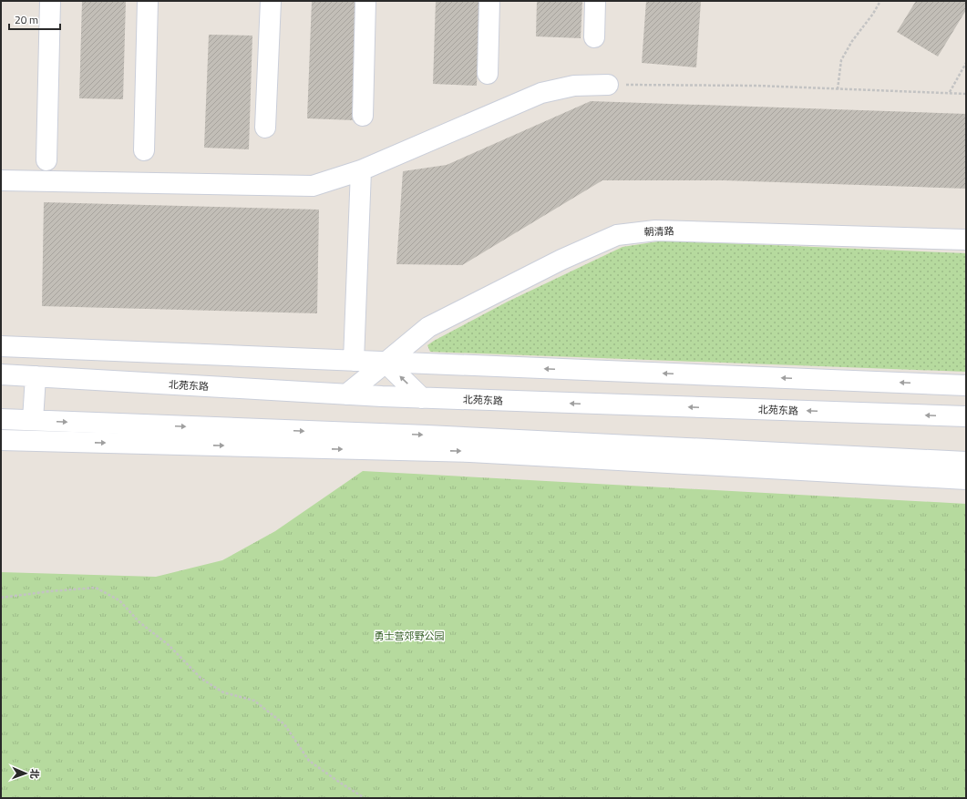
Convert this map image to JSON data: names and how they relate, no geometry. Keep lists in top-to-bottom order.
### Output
{
  "streets": {
    "street": ["朝清路", "北苑东路"]
  },
  "crossings": [
    ["朝清路", "北苑东路"]
  ],
  "parks": ["勇士营郊野公园"],
  "scale_bar": "20 m",
  "north": "right"
}
